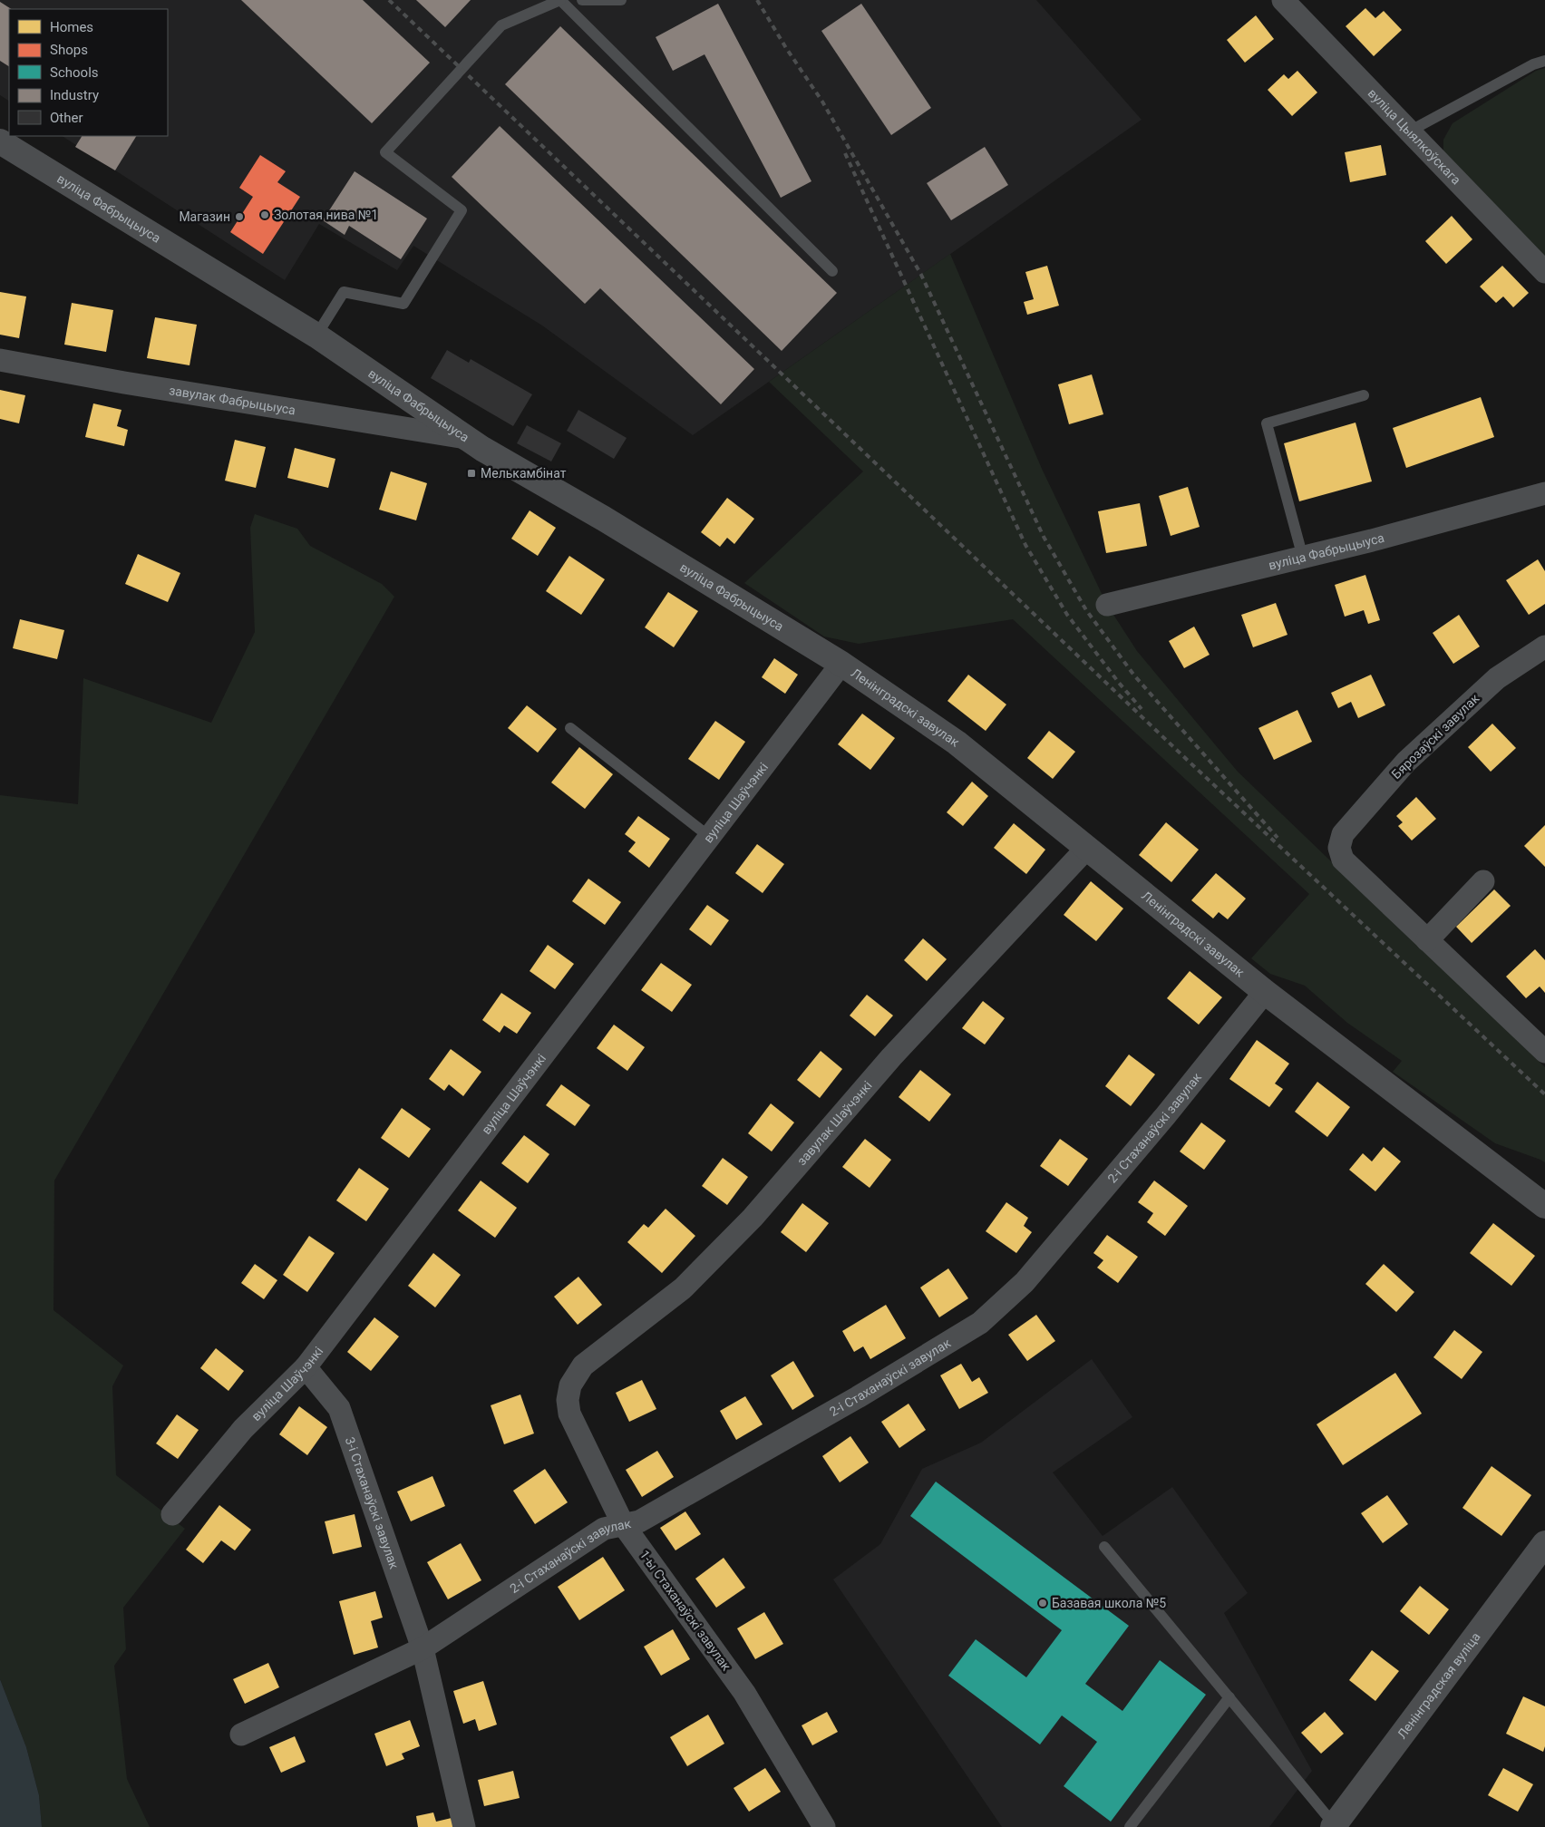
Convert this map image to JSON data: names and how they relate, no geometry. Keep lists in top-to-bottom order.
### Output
{
  "streets": {
    "street": [
      "вуліца Цыялкоўскага",
      "вуліца Фабрыцыуса",
      "завулак Фабрыцыуса",
      "Ленінградскі завулак",
      "Бярозаўскі завулак",
      "вуліца Шаўчэнкі",
      "завулак Шаўчэнкі",
      "2-і Стаханаўскі завулак",
      "3-і Стаханаўскі завулак",
      "1-ы Стаханаўскі завулак",
      "Ленінградская вуліца"
    ]
  },
  "crossings": [
    ["вуліца Фабрыцыуса", "завулак Фабрыцыуса"],
    ["вуліца Фабрыцыуса", "Ленінградскі завулак"],
    ["вуліца Фабрыцыуса", "вуліца Шаўчэнкі"],
    ["Ленінградскі завулак", "вуліца Шаўчэнкі"],
    ["Ленінградскі завулак", "завулак Шаўчэнкі"],
    ["Ленінградскі завулак", "2-і Стаханаўскі завулак"],
    ["вуліца Шаўчэнкі", "3-і Стаханаўскі завулак"],
    ["завулак Шаўчэнкі", "1-ы Стаханаўскі завулак"],
    ["2-і Стаханаўскі завулак", "3-і Стаханаўскі завулак"],
    ["2-і Стаханаўскі завулак", "1-ы Стаханаўскі завулак"]
  ],
  "places": {
    "other": ["Золотая нива №1", "Магазин", "Базавая школа №5"],
    "transit": ["Мелькамбінат"]
  },
  "legend": [
    "Homes",
    "Shops",
    "Schools",
    "Industry",
    "Other"
  ]
}
